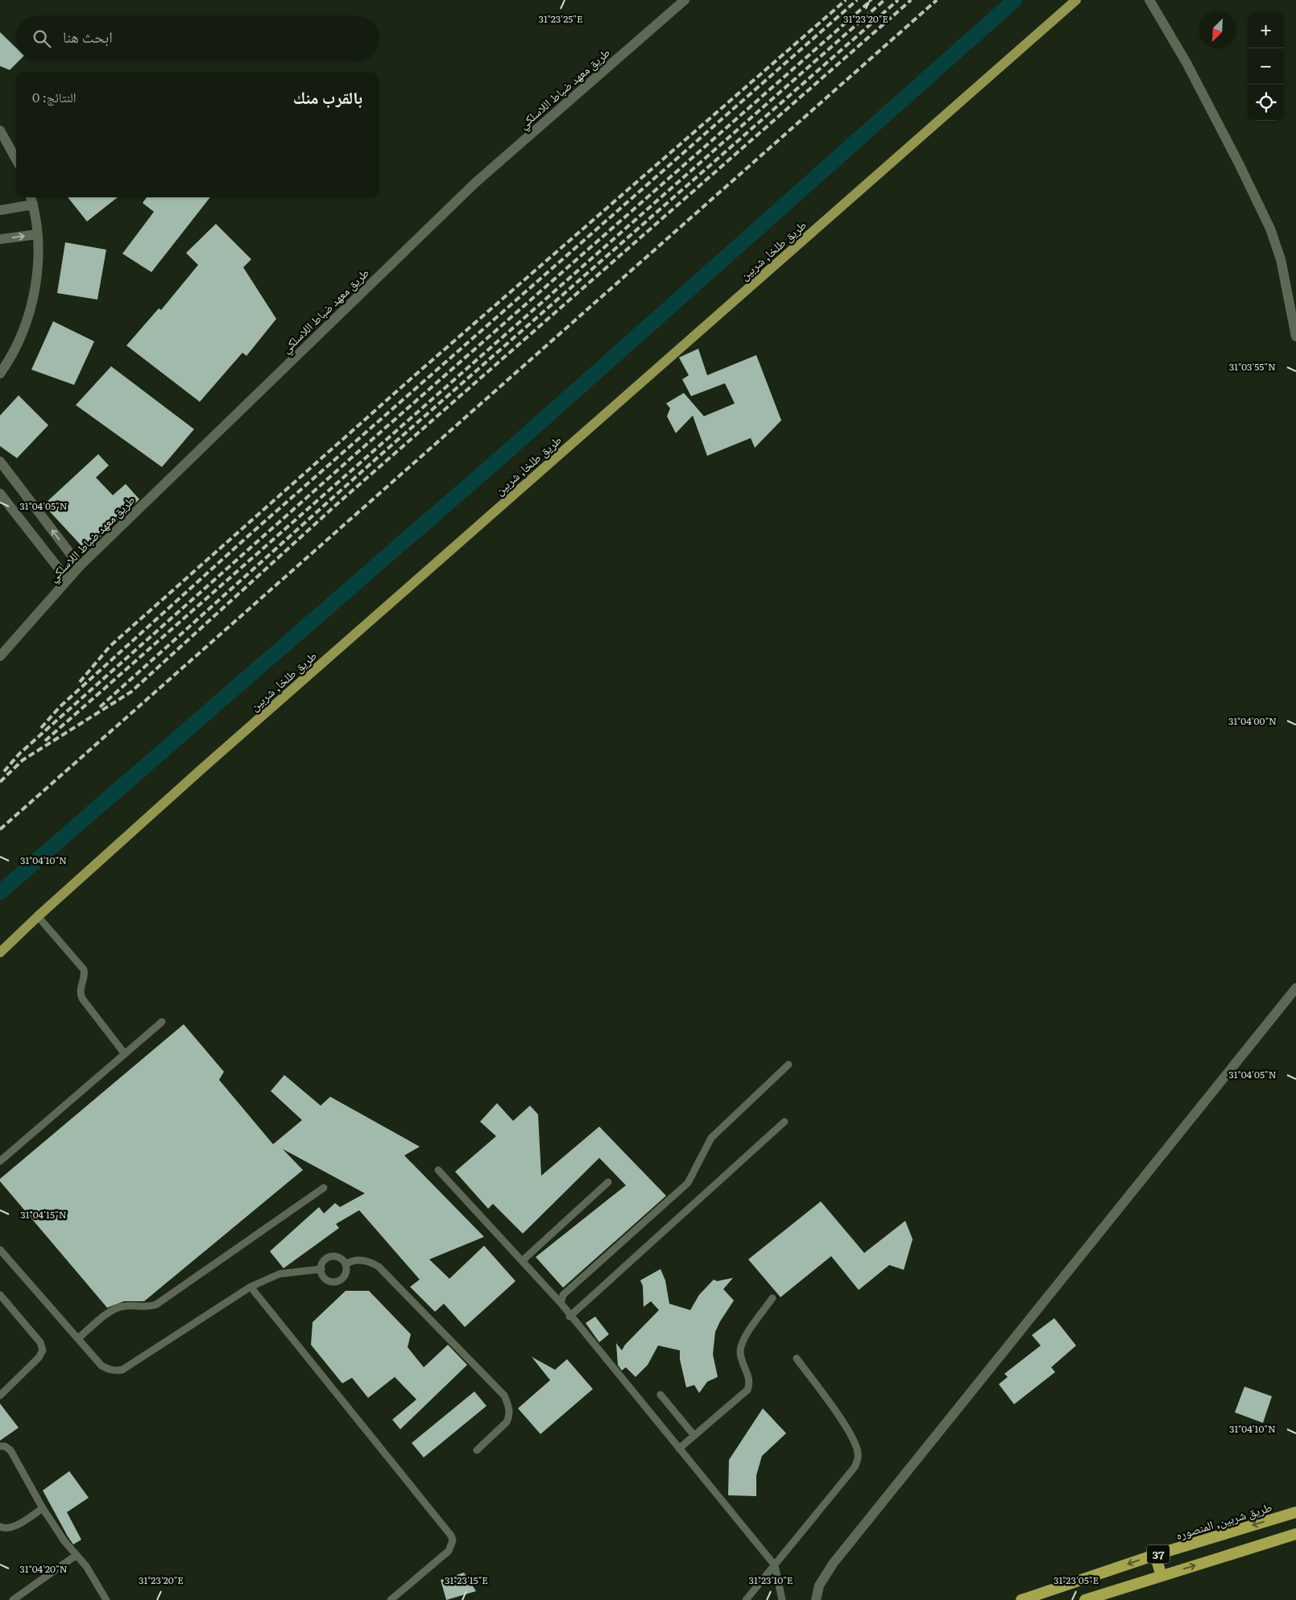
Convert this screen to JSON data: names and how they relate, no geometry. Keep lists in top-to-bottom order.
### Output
{
  "streets": {
    "highway": ["طريق شربين, المنصوره", "37"],
    "main road": ["طريق طلخا, شربين"],
    "street": ["طريق معهد ضباط اللاسلكي"]
  },
  "north": "bottom left",
  "page": {
    "map_buttons": ["+", "−"],
    "search": "ابحث هنا",
    "heading": ["بالقرب منك", "النتائج: 0"]
  },
  "coordinates": [
    "31°23'20\"E",
    "31°23'25\"E",
    "31°03'55\"N",
    "31°04'05\"N",
    "31°04'00\"N",
    "31°04'10\"N",
    "31°04'15\"N",
    "31°04'20\"N",
    "31°23'15\"E",
    "31°23'10\"E",
    "31°23'05\"E"
  ]
}
